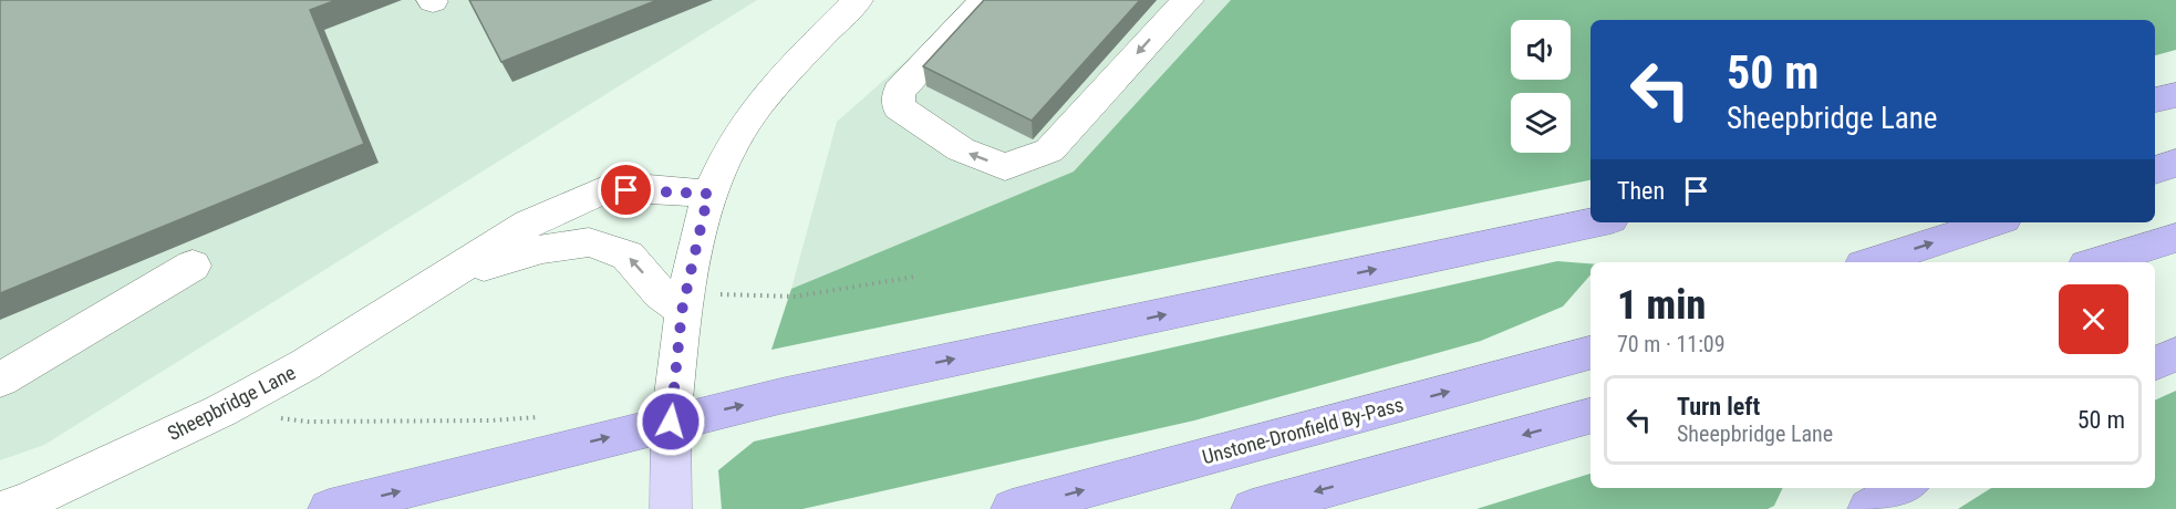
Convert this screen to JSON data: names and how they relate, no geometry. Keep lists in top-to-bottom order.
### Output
{
  "streets": {
    "highway": ["Unstone-Dronfield By-Pass"],
    "street": ["Sheepbridge Lane"]
  },
  "page": {
    "turn": ["50 m", "Sheepbridge Lane"],
    "then": "Then",
    "heading": ["1 min", "70 m · 11:09"],
    "list": [
      {
        "name": "Turn left",
        "note": "Sheepbridge Lane",
        "value": "50 m"
      }
    ]
  }
}
